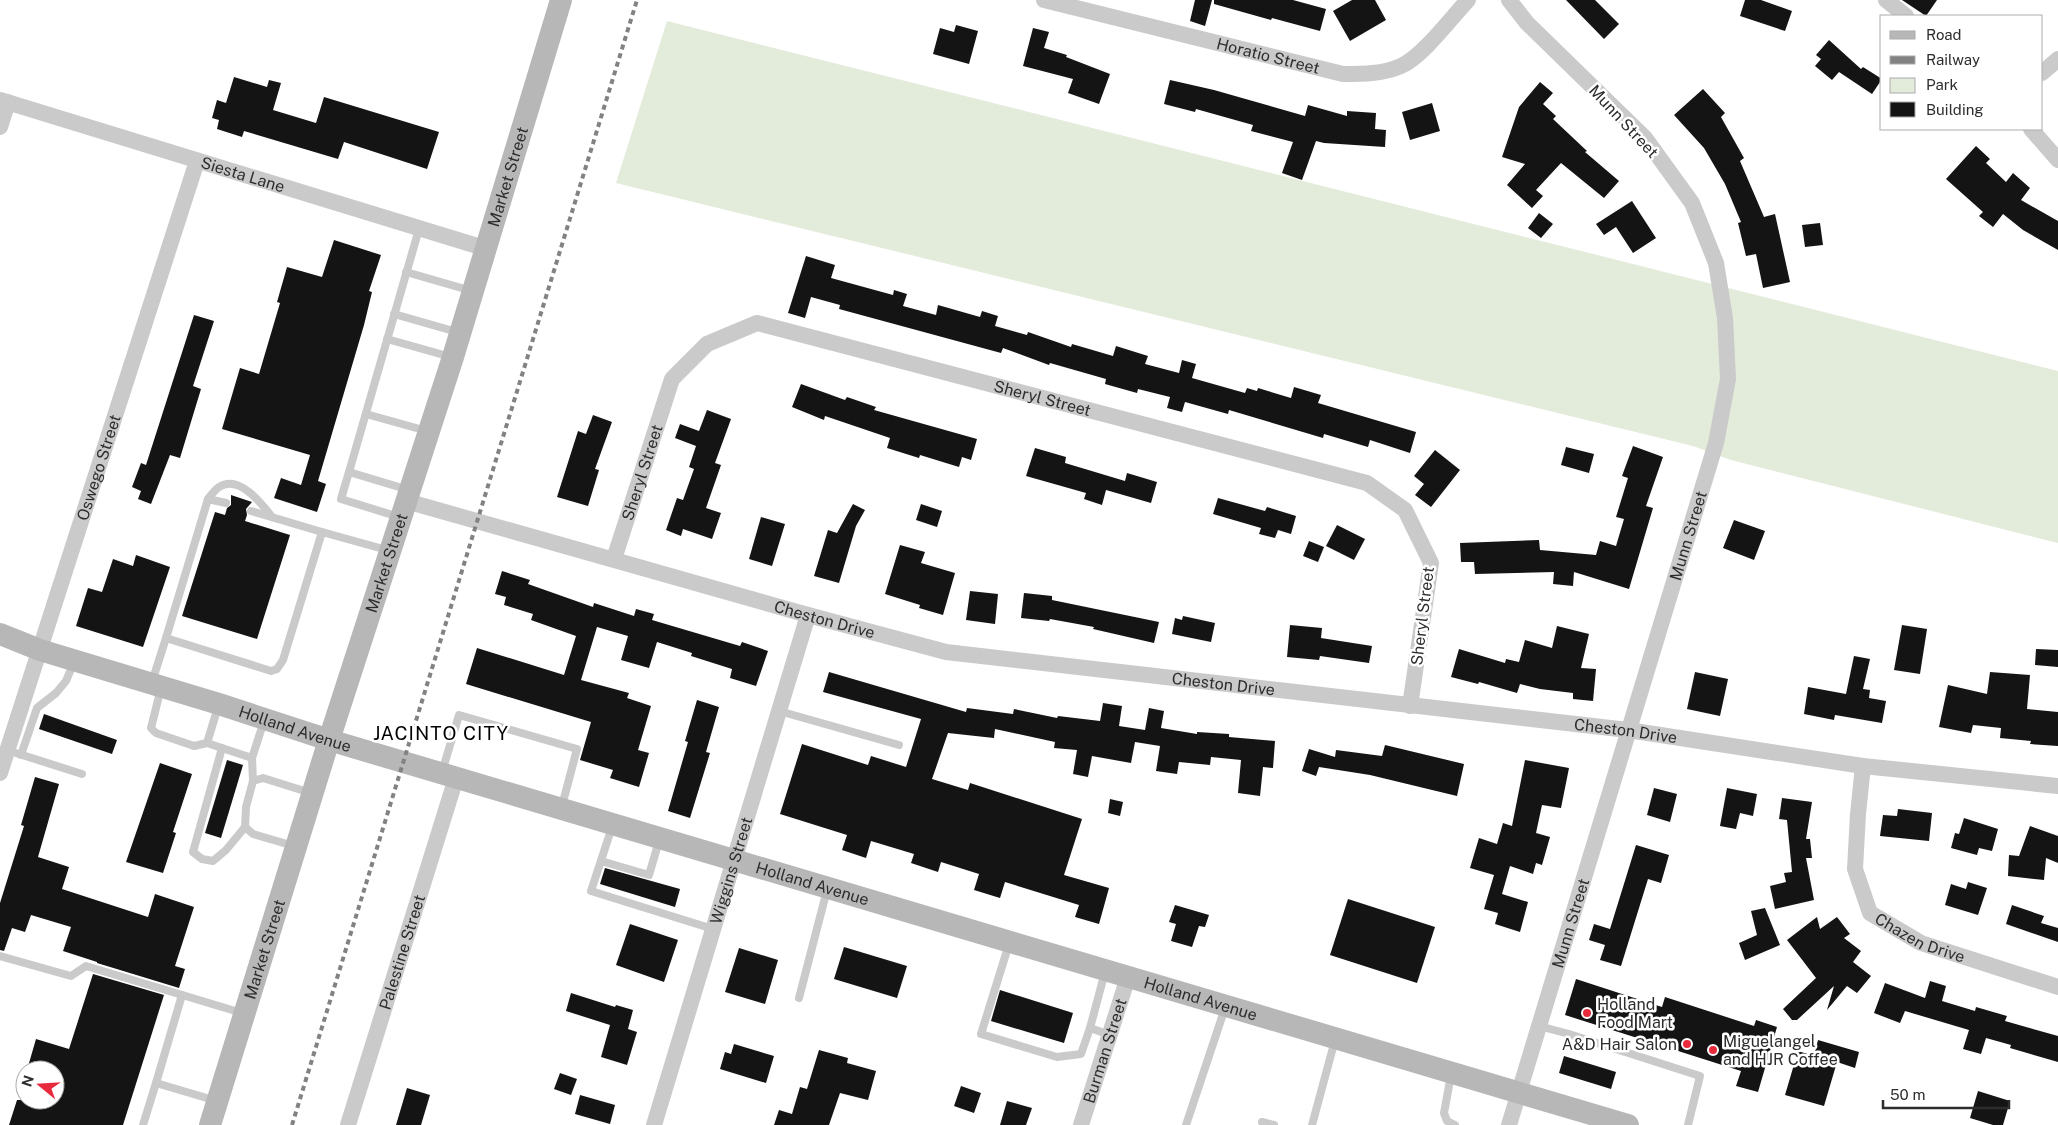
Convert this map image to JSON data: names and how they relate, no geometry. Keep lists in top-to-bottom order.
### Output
{
  "streets": {
    "main road": ["Market Street", "Holland Avenue"],
    "street": [
      "Horatio Street",
      "Munn Street",
      "Siesta Lane",
      "Sheryl Street",
      "Oswego Street",
      "Cheston Drive",
      "Wiggins Street",
      "Chazen Drive",
      "Palestine Street",
      "Burman Street"
    ]
  },
  "crossings": [
    ["Munn Street", "Cheston Drive"],
    ["Munn Street", "Holland Avenue"],
    ["Siesta Lane", "Market Street"],
    ["Siesta Lane", "Oswego Street"],
    ["Market Street", "Cheston Drive"],
    ["Market Street", "Holland Avenue"],
    ["Sheryl Street", "Cheston Drive"],
    ["Oswego Street", "Holland Avenue"],
    ["Cheston Drive", "Wiggins Street"],
    ["Cheston Drive", "Chazen Drive"],
    ["Holland Avenue", "Wiggins Street"],
    ["Holland Avenue", "Palestine Street"],
    ["Holland Avenue", "Burman Street"]
  ],
  "districts": ["JACINTO CITY"],
  "places": ["Holland Food Mart", "A&D Hair Salon", "Miguelangel and HJR Coffee"],
  "legend": [
    "Road",
    "Railway",
    "Park",
    "Building"
  ],
  "scale_bar": "50 m",
  "north": "left"
}
